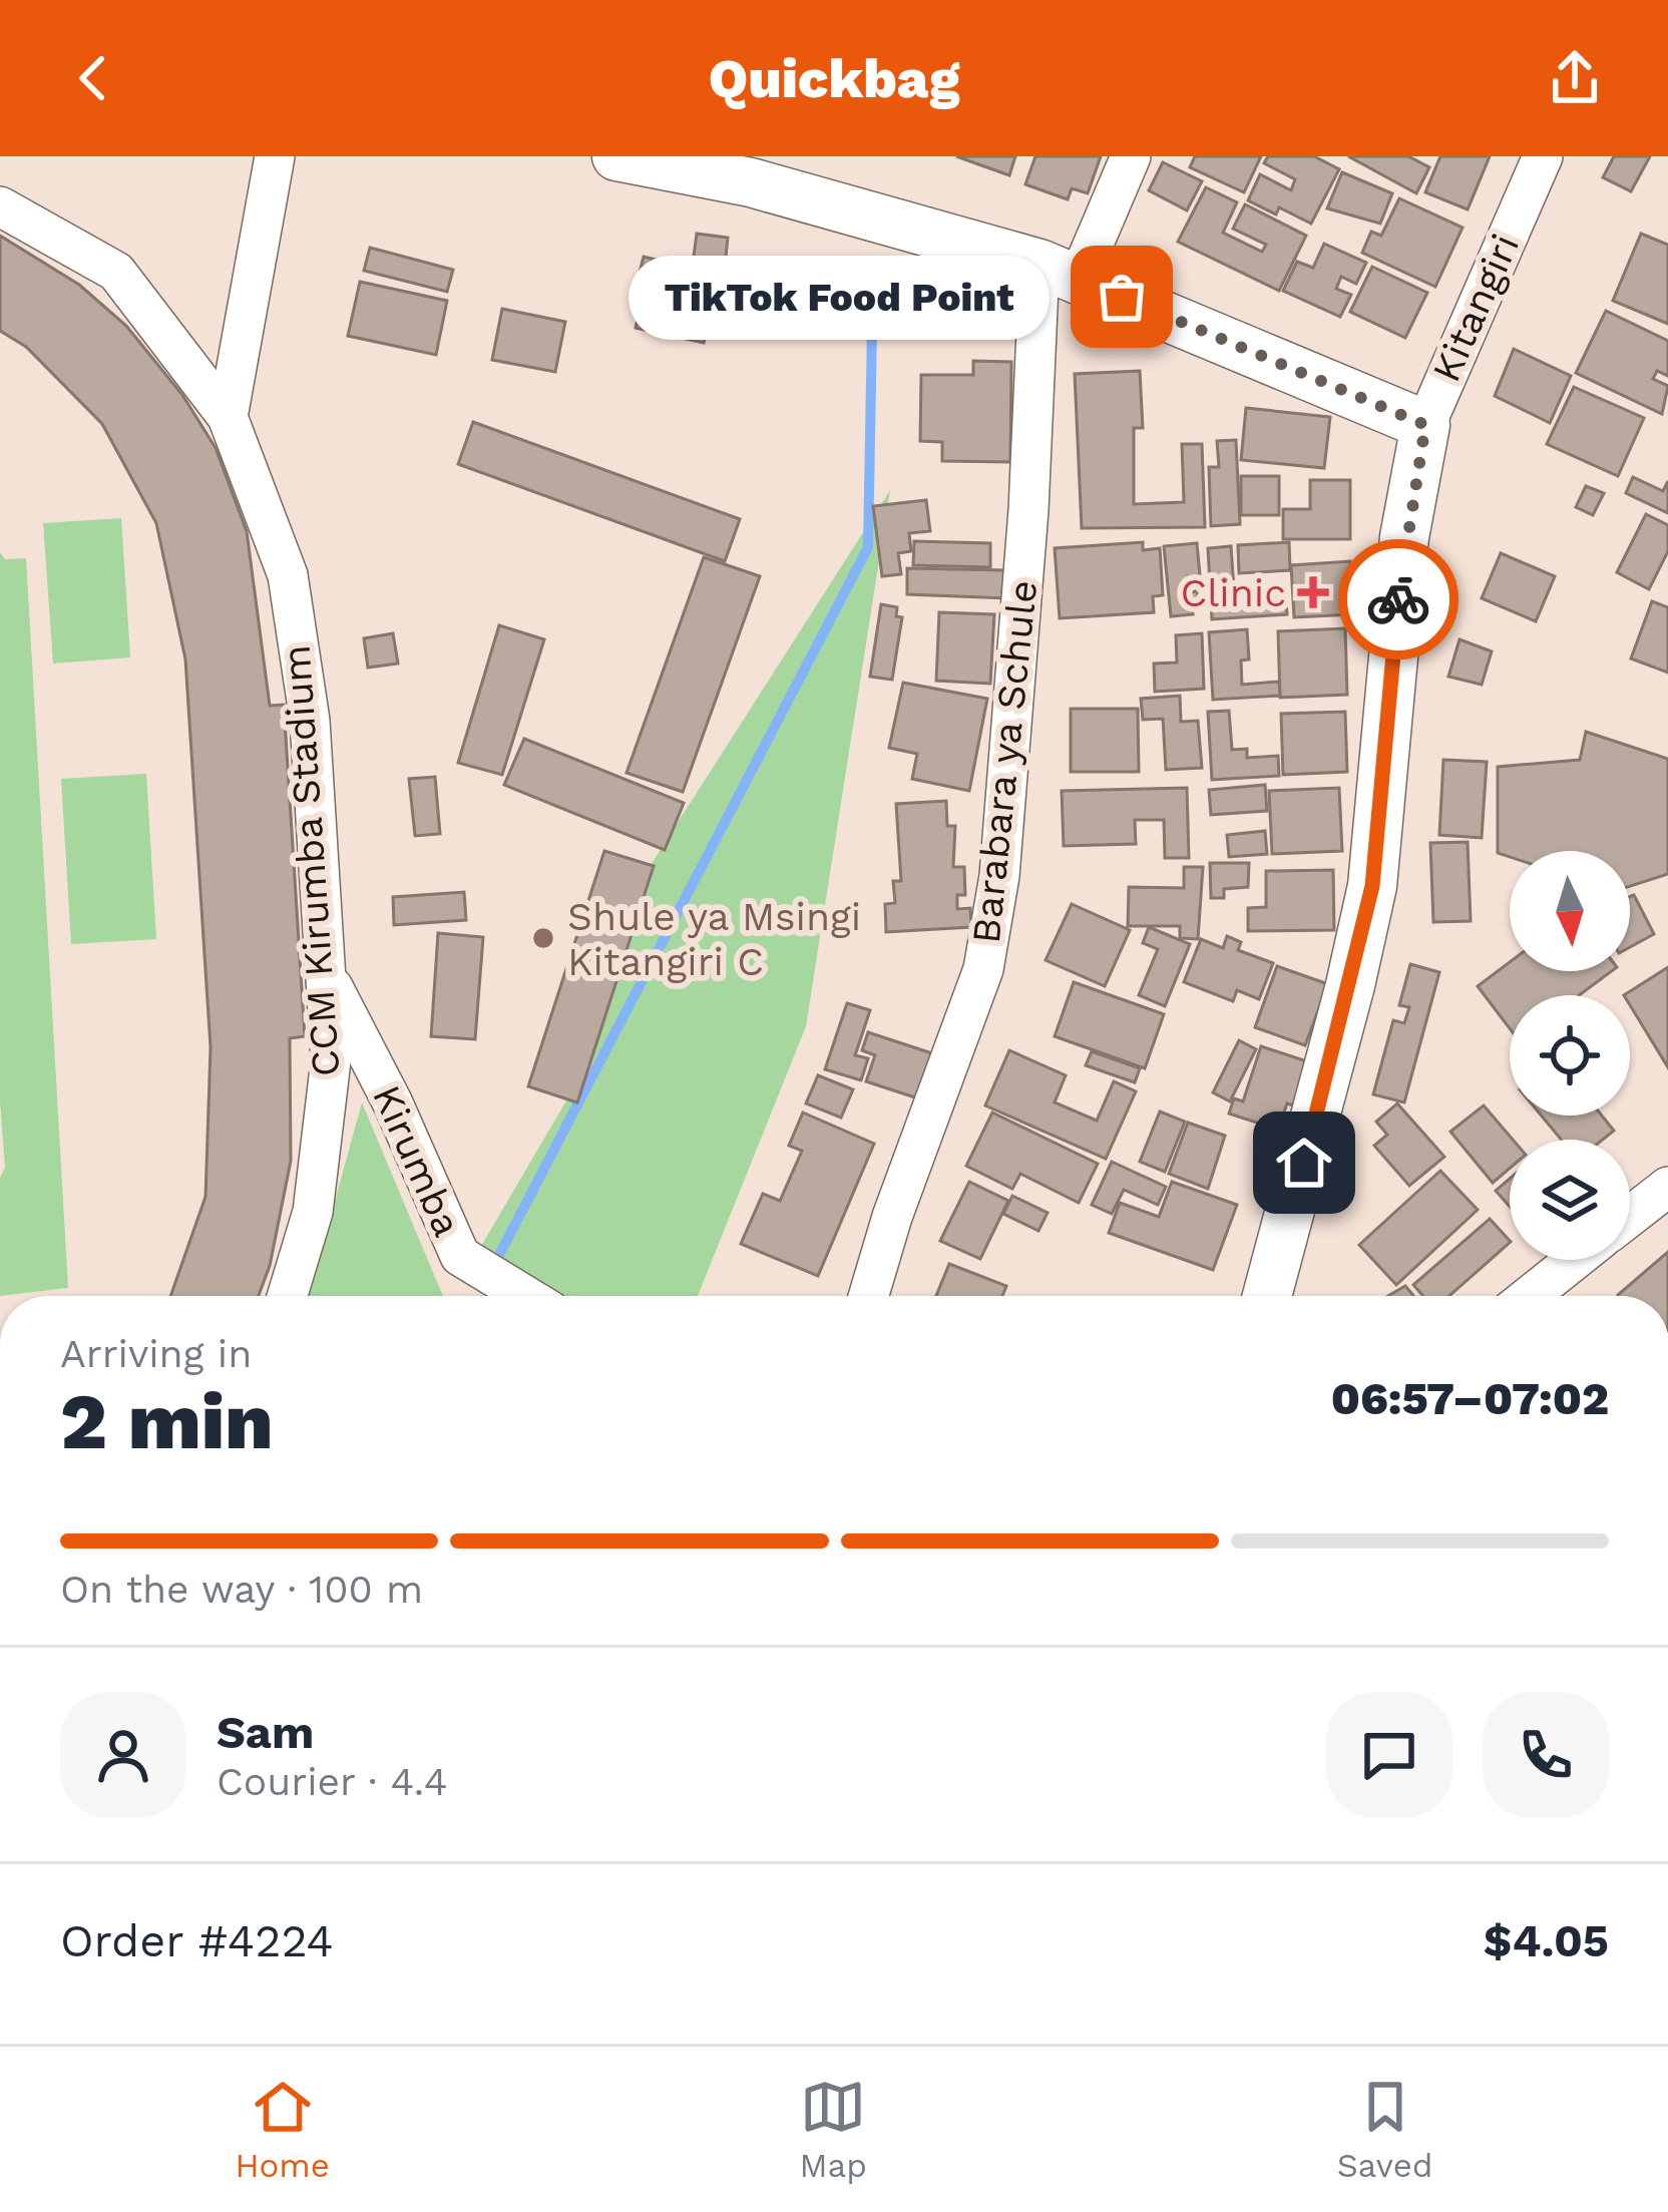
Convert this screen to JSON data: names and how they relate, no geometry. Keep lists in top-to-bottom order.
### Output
{
  "streets": {
    "main road": ["Kitangiri"],
    "street": ["Barabara ya Schule", "CCM Kirumba Stadium", "Kirumba"]
  },
  "crossings": [
    ["CCM Kirumba Stadium", "Kirumba"]
  ],
  "places": {
    "other": ["TikTok Food Point", "Shule ya Msingi Kitangiri C"],
    "health": ["Clinic"]
  },
  "north": "bottom",
  "page": {
    "header": "Quickbag",
    "bubble": "TikTok Food Point",
    "heading": ["2 min", "Arriving in", "06:57–07:02"],
    "panel": [
      "Sam",
      "Courier · 4.4",
      "Order #4224",
      "$4.05"
    ],
    "bar": "On the way · 100 m",
    "tabs": ["Home", "Map", "Saved"]
  }
}
